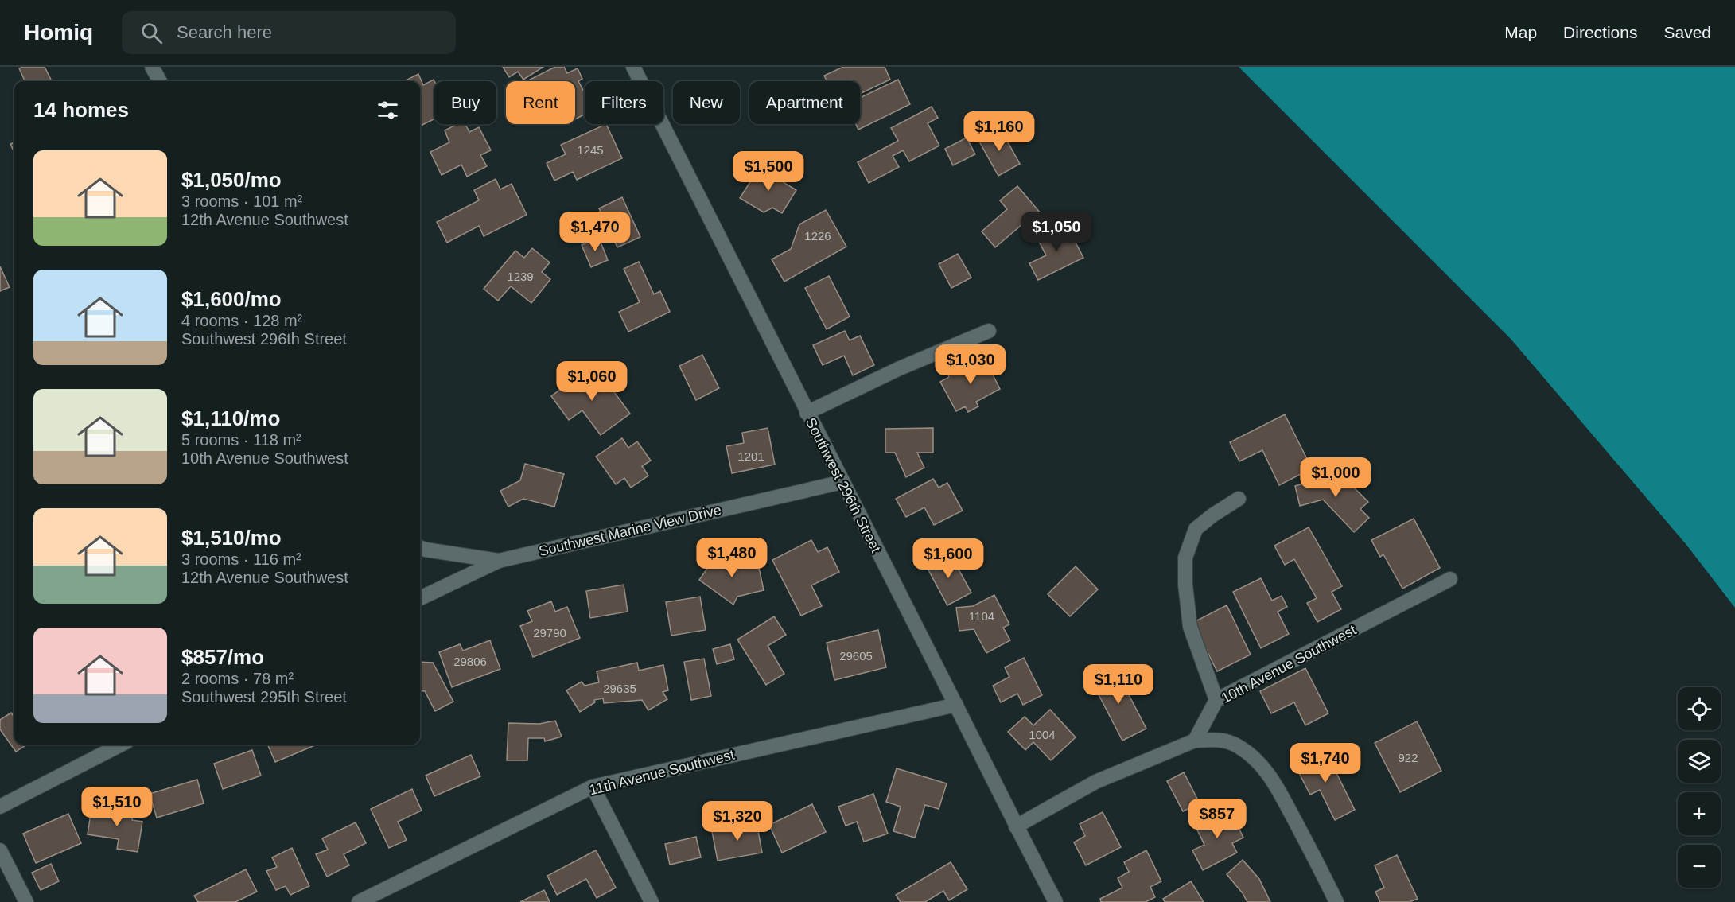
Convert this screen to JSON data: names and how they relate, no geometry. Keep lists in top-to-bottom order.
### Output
{
  "streets": {
    "street": [
      "Southwest 296th Street",
      "Southwest Marine View Drive",
      "10th Avenue Southwest",
      "11th Avenue Southwest"
    ]
  },
  "crossings": [
    ["Southwest 296th Street", "Southwest Marine View Drive"],
    ["Southwest 296th Street", "11th Avenue Southwest"]
  ],
  "house_numbers": [
    "1245",
    "1226",
    "1239",
    "1201",
    "1104",
    "29790",
    "29605",
    "29806",
    "29635",
    "1004",
    "922"
  ],
  "page": {
    "header": "Homiq",
    "search": "Search here",
    "nav": ["Map", "Directions", "Saved"],
    "chip": [
      "Buy",
      "Rent",
      "Filters",
      "New",
      "Apartment"
    ],
    "heading": "14 homes",
    "price": [
      "$1,160",
      "$1,500",
      "$1,470",
      "$1,050",
      "$1,030",
      "$1,060",
      "$1,000",
      "$1,480",
      "$1,600",
      "$1,110",
      "$1,740",
      "$1,510",
      "$857",
      "$1,320"
    ],
    "list": [
      {
        "name": "$1,050/mo",
        "note": "3 rooms · 101 m² · 12th Avenue Southwest"
      },
      {
        "name": "$1,600/mo",
        "note": "4 rooms · 128 m² · Southwest 296th Street"
      },
      {
        "name": "$1,110/mo",
        "note": "5 rooms · 118 m² · 10th Avenue Southwest"
      },
      {
        "name": "$1,510/mo",
        "note": "3 rooms · 116 m² · 12th Avenue Southwest"
      },
      {
        "name": "$857/mo",
        "note": "2 rooms · 78 m² · Southwest 295th Street"
      }
    ],
    "map_buttons": ["+", "−"]
  }
}
